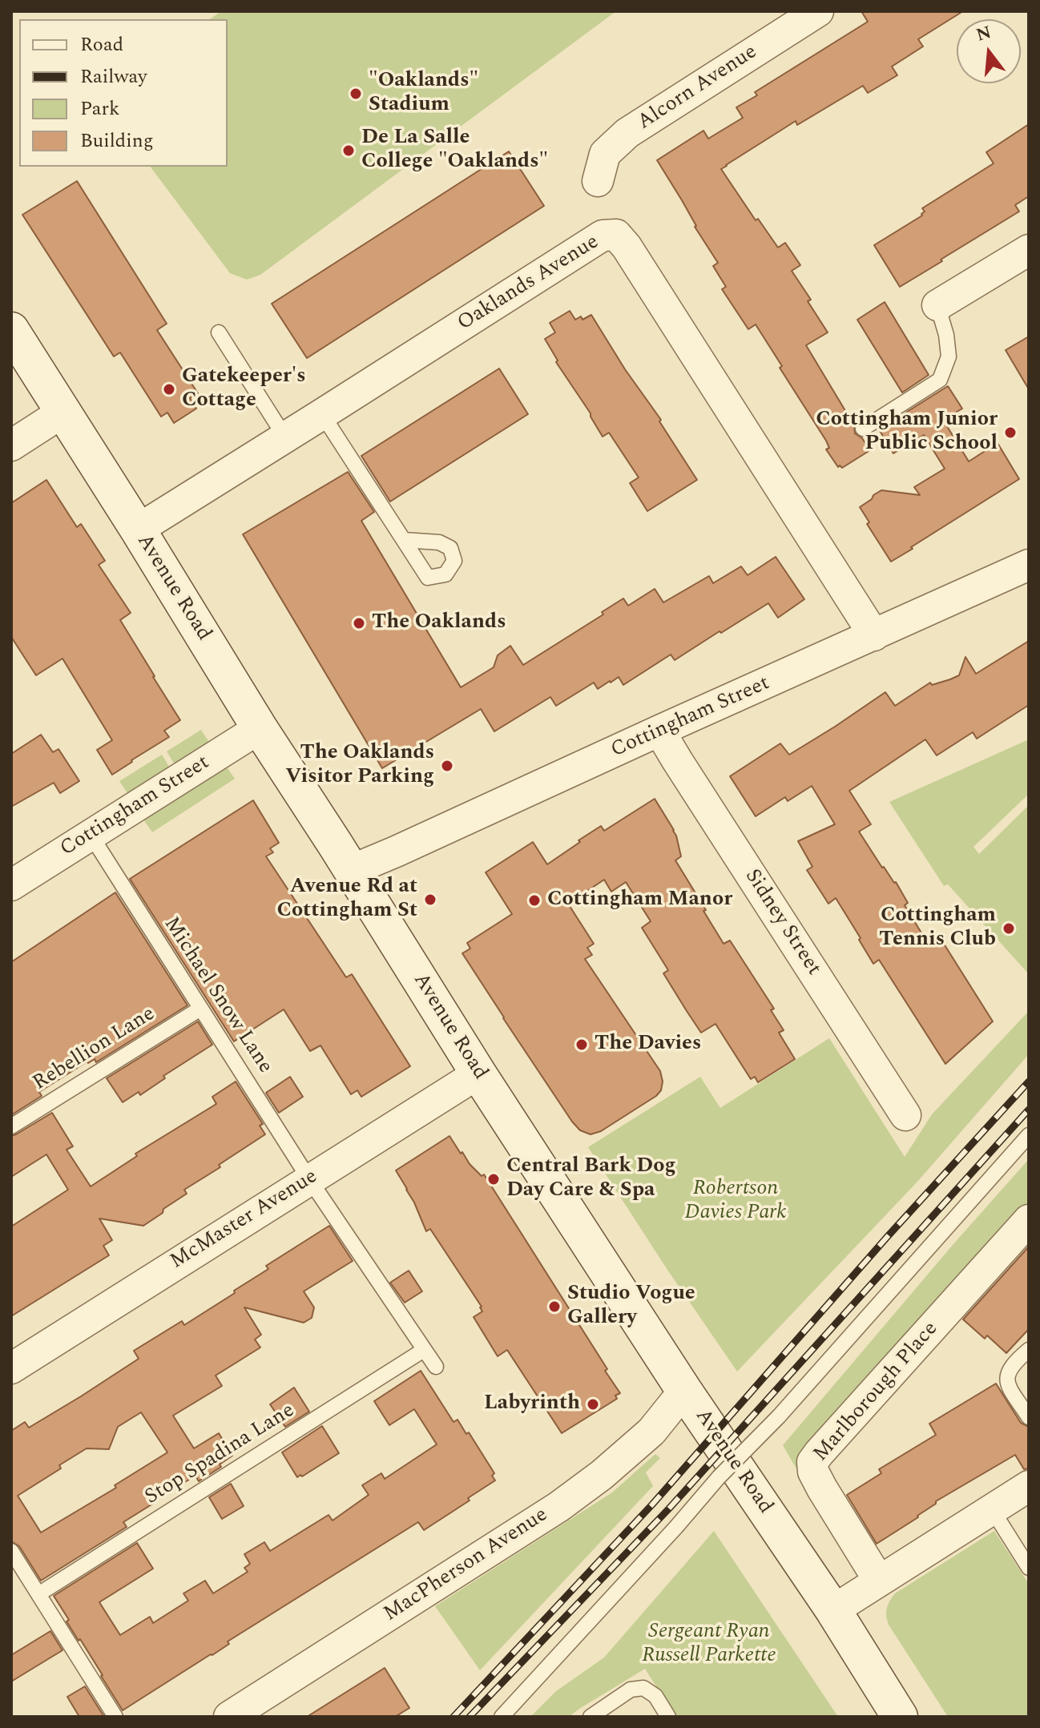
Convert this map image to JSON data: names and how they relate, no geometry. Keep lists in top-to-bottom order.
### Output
{
  "streets": {
    "main road": ["Avenue Road"],
    "street": [
      "Alcorn Avenue",
      "Oaklands Avenue",
      "Cottingham Street",
      "Sidney Street",
      "McMaster Avenue",
      "Marlborough Place",
      "MacPherson Avenue"
    ],
    "lane": ["Michael Snow Lane", "Rebellion Lane", "Stop Spadina Lane"]
  },
  "crossings": [
    ["Oaklands Avenue", "Avenue Road"],
    ["Oaklands Avenue", "Cottingham Street"],
    ["Avenue Road", "Cottingham Street"],
    ["Avenue Road", "McMaster Avenue"],
    ["Avenue Road", "MacPherson Avenue"],
    ["Cottingham Street", "Sidney Street"],
    ["Cottingham Street", "Michael Snow Lane"],
    ["Michael Snow Lane", "Rebellion Lane"],
    ["Michael Snow Lane", "McMaster Avenue"],
    ["Michael Snow Lane", "Stop Spadina Lane"]
  ],
  "parks": ["Robertson Davies Park", "Sergeant Ryan Russell Parkette"],
  "places": [
    "\"Oaklands\" Stadium",
    "De La Salle College \"Oaklands\"",
    "Gatekeeper's Cottage",
    "Cottingham Junior Public School",
    "The Oaklands",
    "The Oaklands Visitor Parking",
    "Avenue Rd at Cottingham St",
    "Cottingham Manor",
    "Cottingham Tennis Club",
    "The Davies",
    "Central Bark Dog Day Care & Spa",
    "Studio Vogue Gallery",
    "Labyrinth"
  ],
  "legend": [
    "Road",
    "Railway",
    "Park",
    "Building"
  ],
  "north": "top"
}
